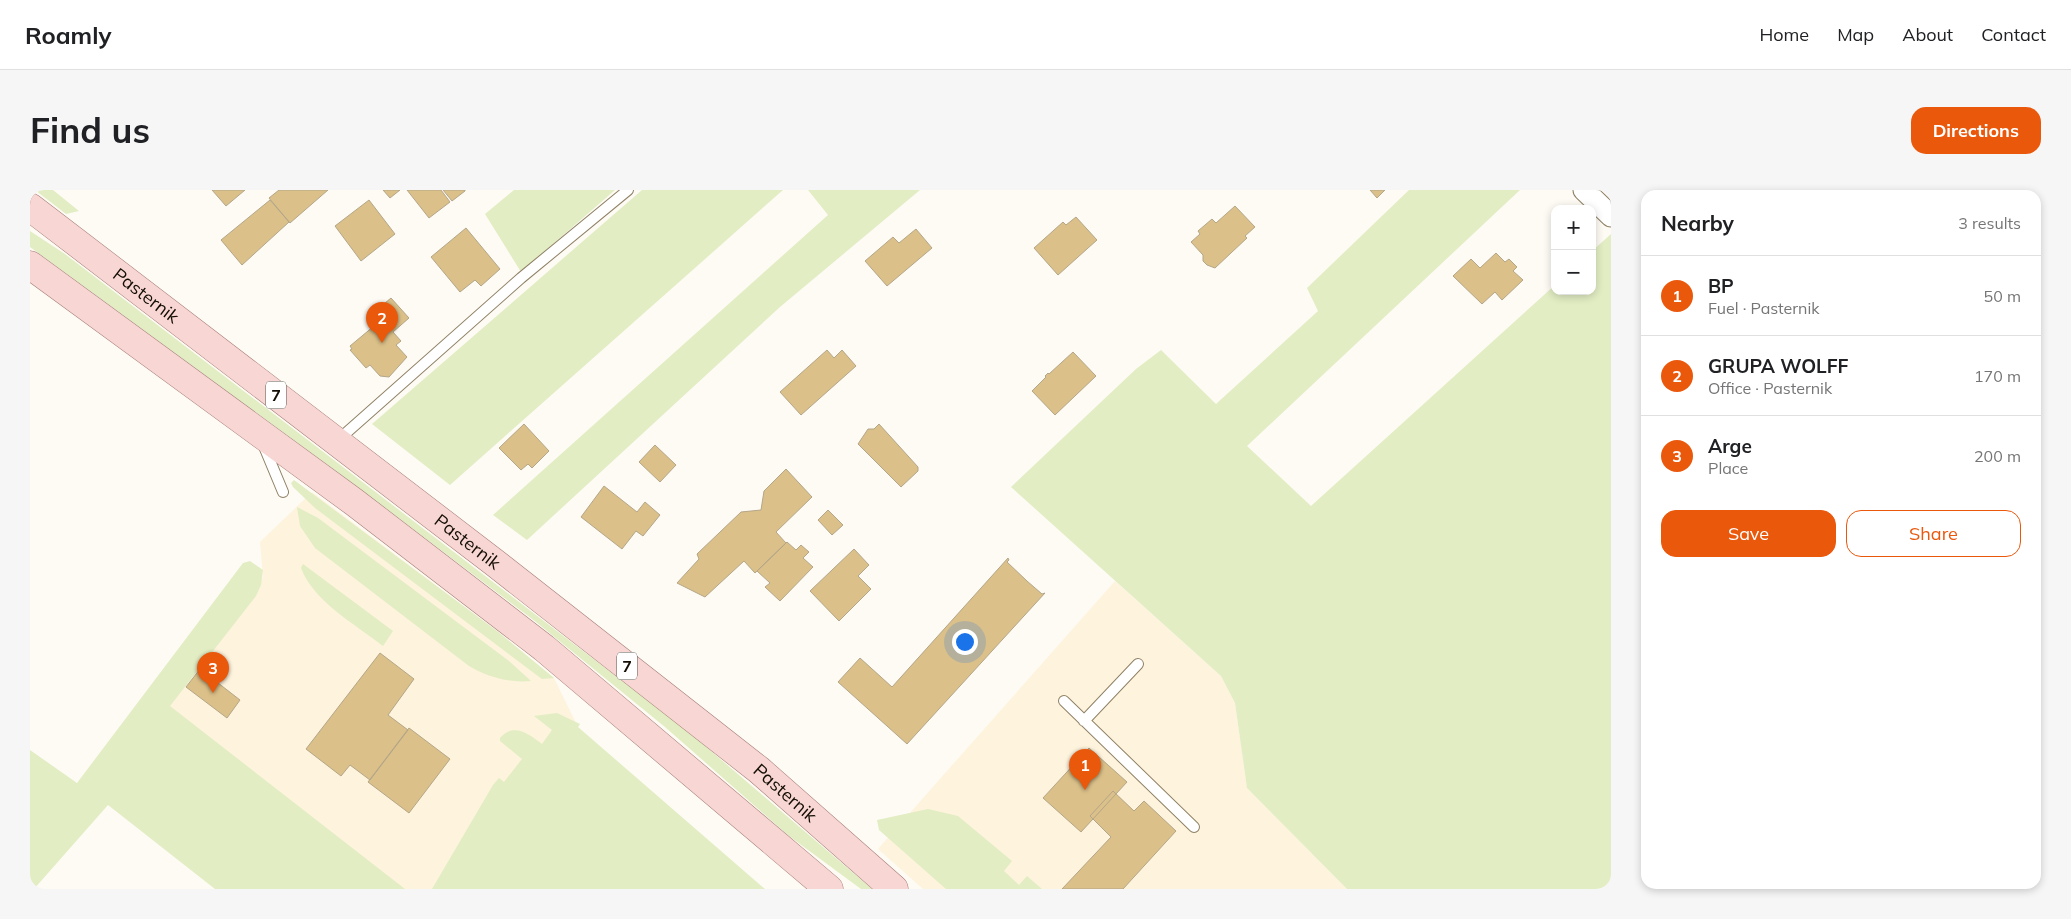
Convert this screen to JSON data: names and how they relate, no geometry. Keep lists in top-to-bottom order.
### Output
{
  "streets": {
    "main road": ["Pasternik", "7"]
  },
  "page": {
    "header": "Roamly",
    "nav": [
      "Home",
      "Map",
      "About",
      "Contact"
    ],
    "buttons": [
      "Directions",
      ["Save", "Share"]
    ],
    "title": "Find us",
    "heading": ["Nearby", "3 results"],
    "map_buttons": ["+", "−"],
    "list": [
      {
        "mark": "1",
        "name": "BP",
        "note": "Fuel · Pasternik",
        "value": "50 m"
      },
      {
        "mark": "2",
        "name": "GRUPA WOLFF",
        "note": "Office · Pasternik",
        "value": "170 m"
      },
      {
        "mark": "3",
        "name": "Arge",
        "note": "Place",
        "value": "200 m"
      }
    ],
    "pins": ["2", "3", "1"]
  }
}
